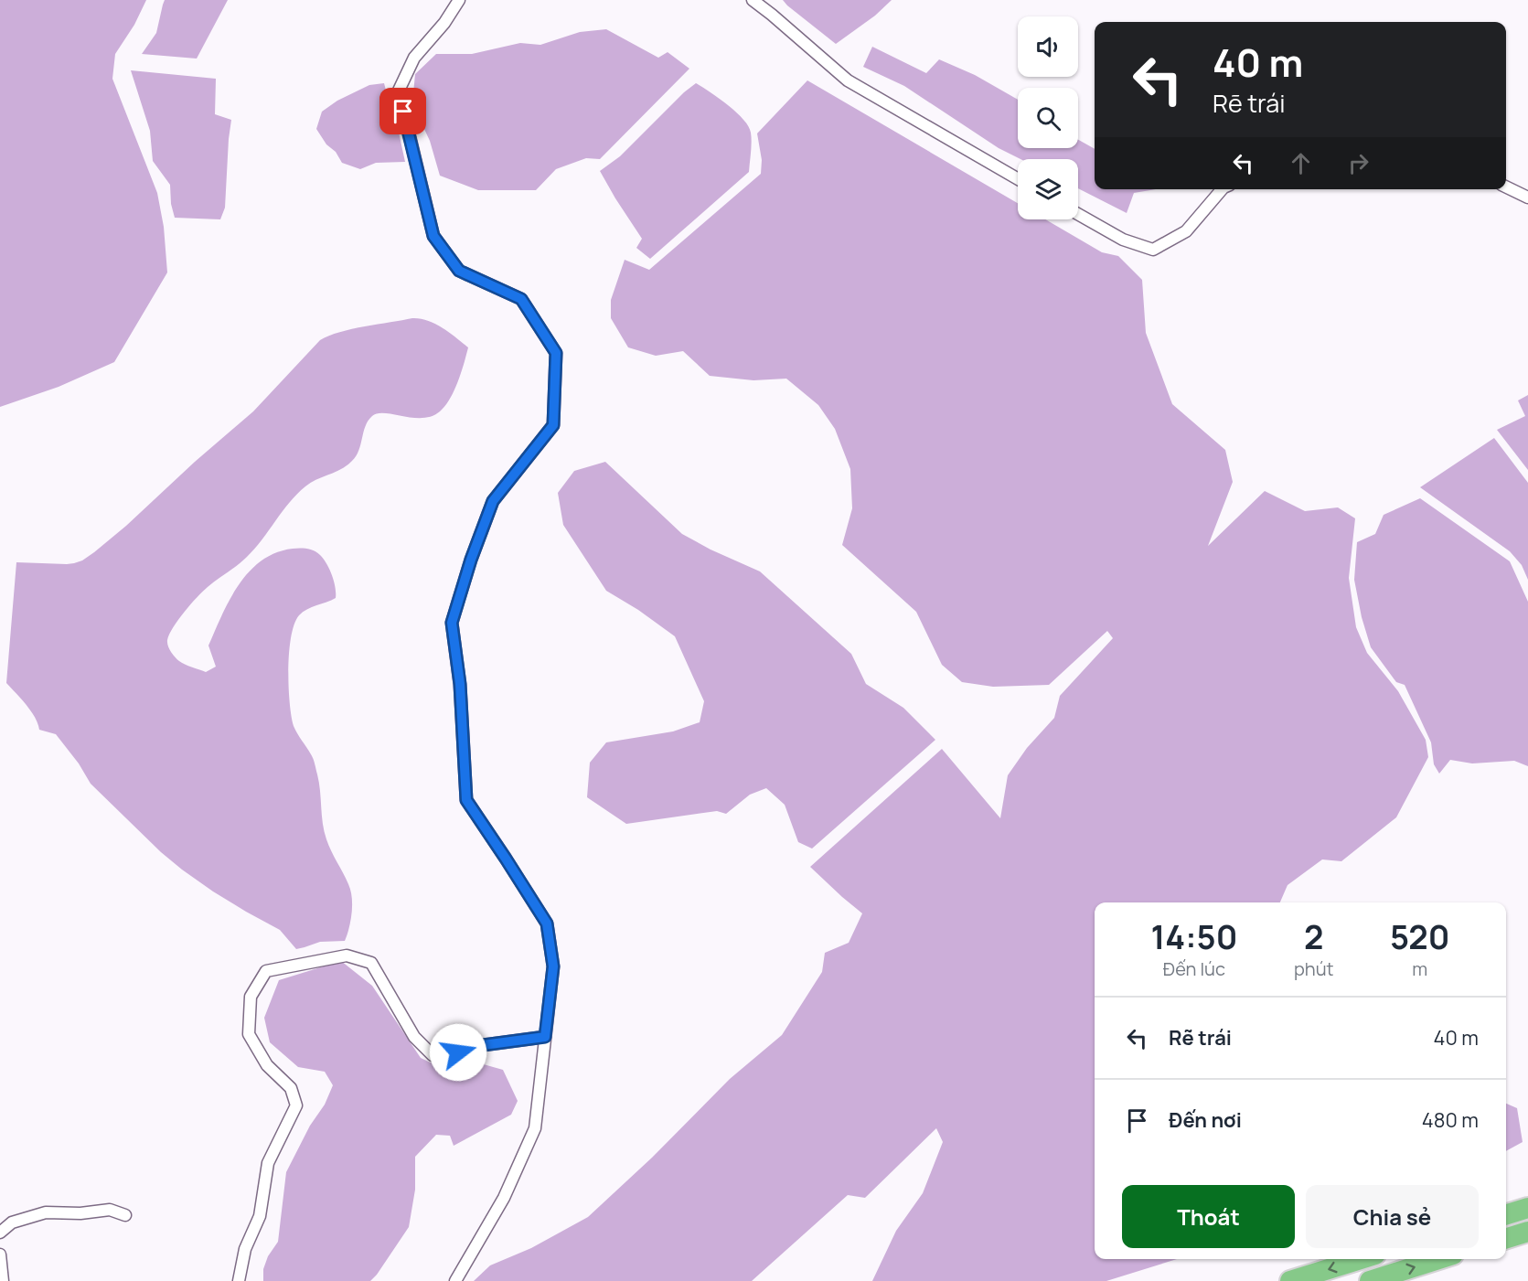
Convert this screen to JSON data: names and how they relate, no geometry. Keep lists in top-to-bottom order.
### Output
{
  "page": {
    "turn": ["40 m", "Rẽ trái"],
    "eta": [
      "14:50",
      "Đến lúc",
      "2",
      "phút",
      "520",
      "m"
    ],
    "list": [
      {
        "name": "Rẽ trái",
        "value": "40 m"
      },
      {
        "name": "Đến nơi",
        "value": "480 m"
      }
    ],
    "buttons": ["Thoát", "Chia sẻ"]
  }
}
